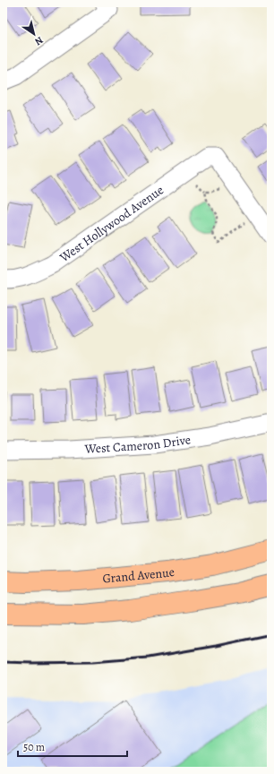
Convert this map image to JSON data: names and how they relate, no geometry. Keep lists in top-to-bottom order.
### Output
{
  "streets": {
    "highway": ["Grand Avenue"],
    "street": ["West Hollywood Avenue", "West Cameron Drive"]
  },
  "scale_bar": "50 m",
  "north": "bottom right"
}
